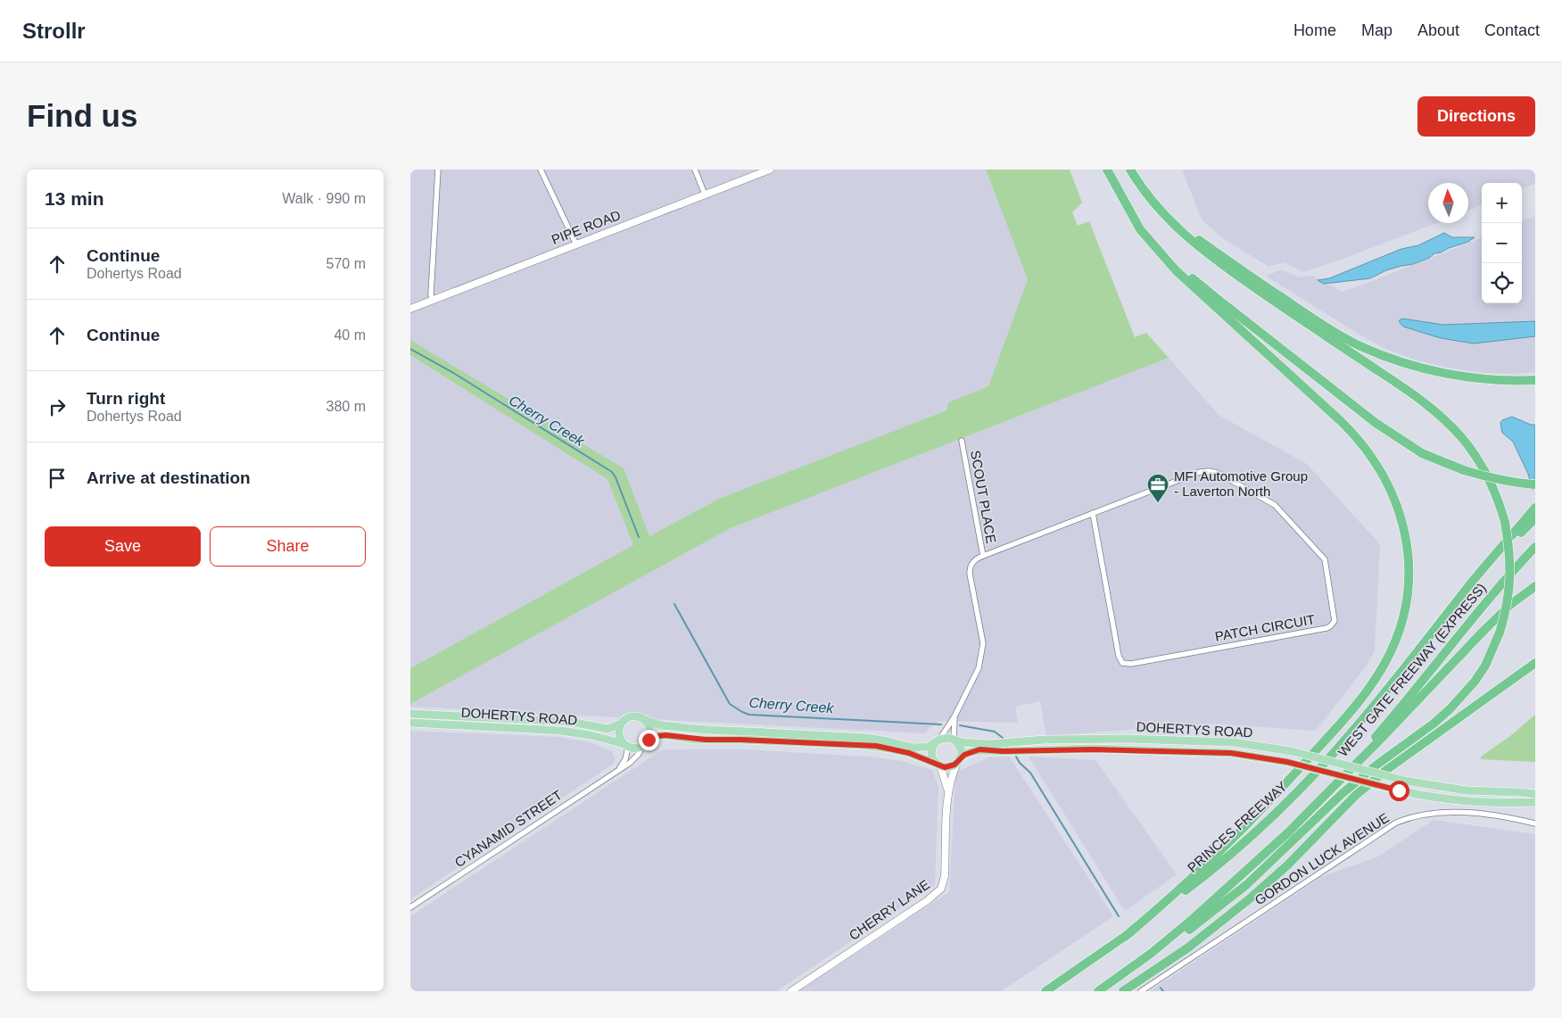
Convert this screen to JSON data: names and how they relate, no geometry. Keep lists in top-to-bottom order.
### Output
{
  "streets": {
    "highway": ["WEST GATE FREEWAY (EXPRESS)", "PRINCES FREEWAY"],
    "main road": ["DOHERTYS ROAD"],
    "street": [
      "PIPE ROAD",
      "SCOUT PLACE",
      "PATCH CIRCUIT",
      "CYANAMID STREET",
      "GORDON LUCK AVENUE",
      "CHERRY LANE"
    ]
  },
  "crossings": [
    ["SCOUT PLACE", "PATCH CIRCUIT"],
    ["PATCH CIRCUIT", "DOHERTYS ROAD"],
    ["PATCH CIRCUIT", "CHERRY LANE"],
    ["WEST GATE FREEWAY (EXPRESS)", "PRINCES FREEWAY"],
    ["DOHERTYS ROAD", "CYANAMID STREET"],
    ["DOHERTYS ROAD", "CHERRY LANE"]
  ],
  "water": ["Cherry Creek"],
  "places": {
    "office": ["MFI Automotive Group - Laverton North"]
  },
  "north": "top",
  "page": {
    "header": "Strollr",
    "nav": [
      "Home",
      "Map",
      "About",
      "Contact"
    ],
    "buttons": [
      "Directions",
      ["Save", "Share"]
    ],
    "title": "Find us",
    "heading": ["13 min", "Walk · 990 m"],
    "map_buttons": ["+", "−"],
    "list": [
      ["Continue", "Dohertys Road", "570 m"],
      ["Continue", "40 m"],
      ["Turn right", "Dohertys Road", "380 m"],
      "Arrive at destination"
    ]
  }
}
